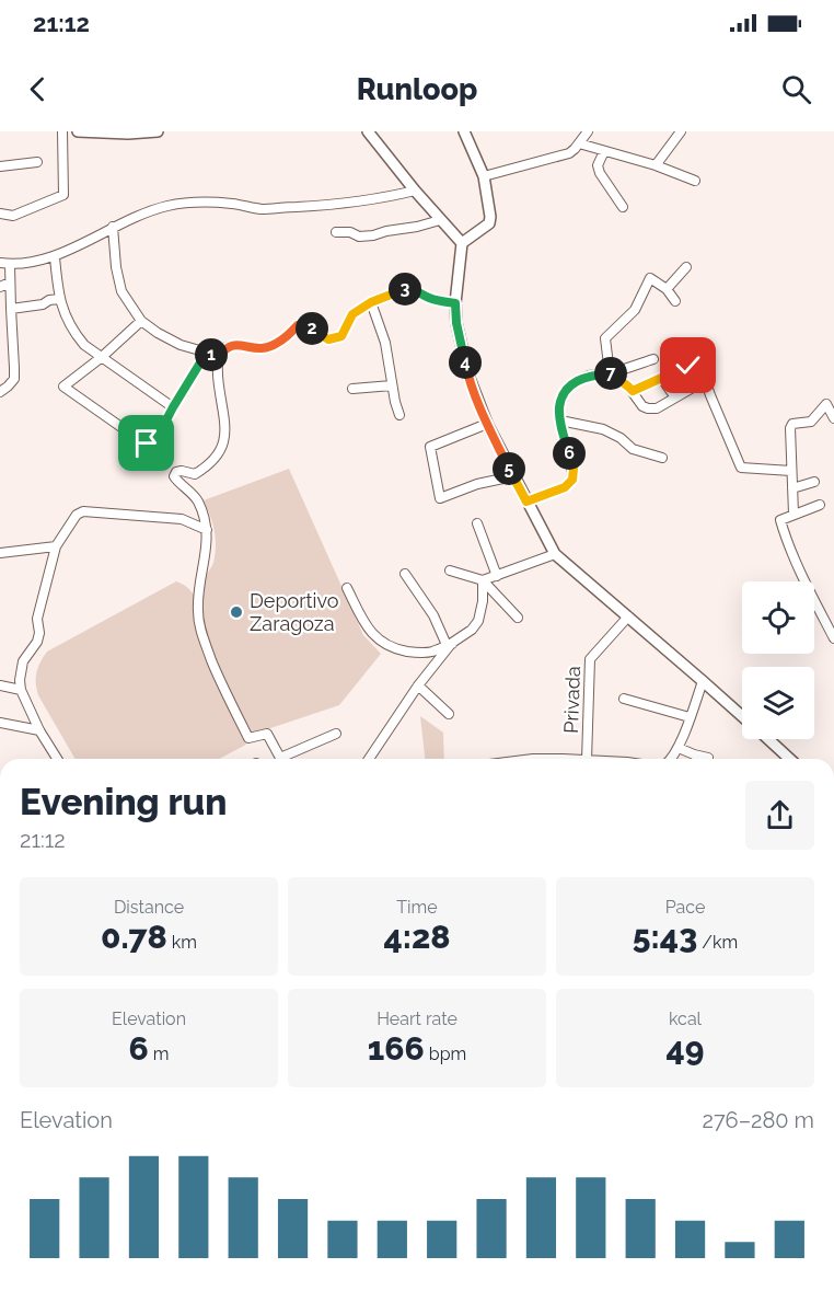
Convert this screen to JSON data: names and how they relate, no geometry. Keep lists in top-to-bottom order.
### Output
{
  "streets": {
    "street": ["Privada"]
  },
  "places": ["Deportivo Zaragoza"],
  "page": {
    "status": "21:12",
    "header": "Runloop",
    "pins": [
      "3",
      "2",
      "1",
      "4",
      "7",
      "6",
      "5"
    ],
    "heading": ["Evening run", "21:12"],
    "stats": [
      ["Distance", "0.78 km"],
      ["Time", "4:28"],
      ["Pace", "5:43 /km"],
      ["Elevation", "6 m"],
      ["Heart rate", "166 bpm"],
      ["kcal", "49"]
    ],
    "chart": ["Elevation", "276–280 m"]
  }
}
